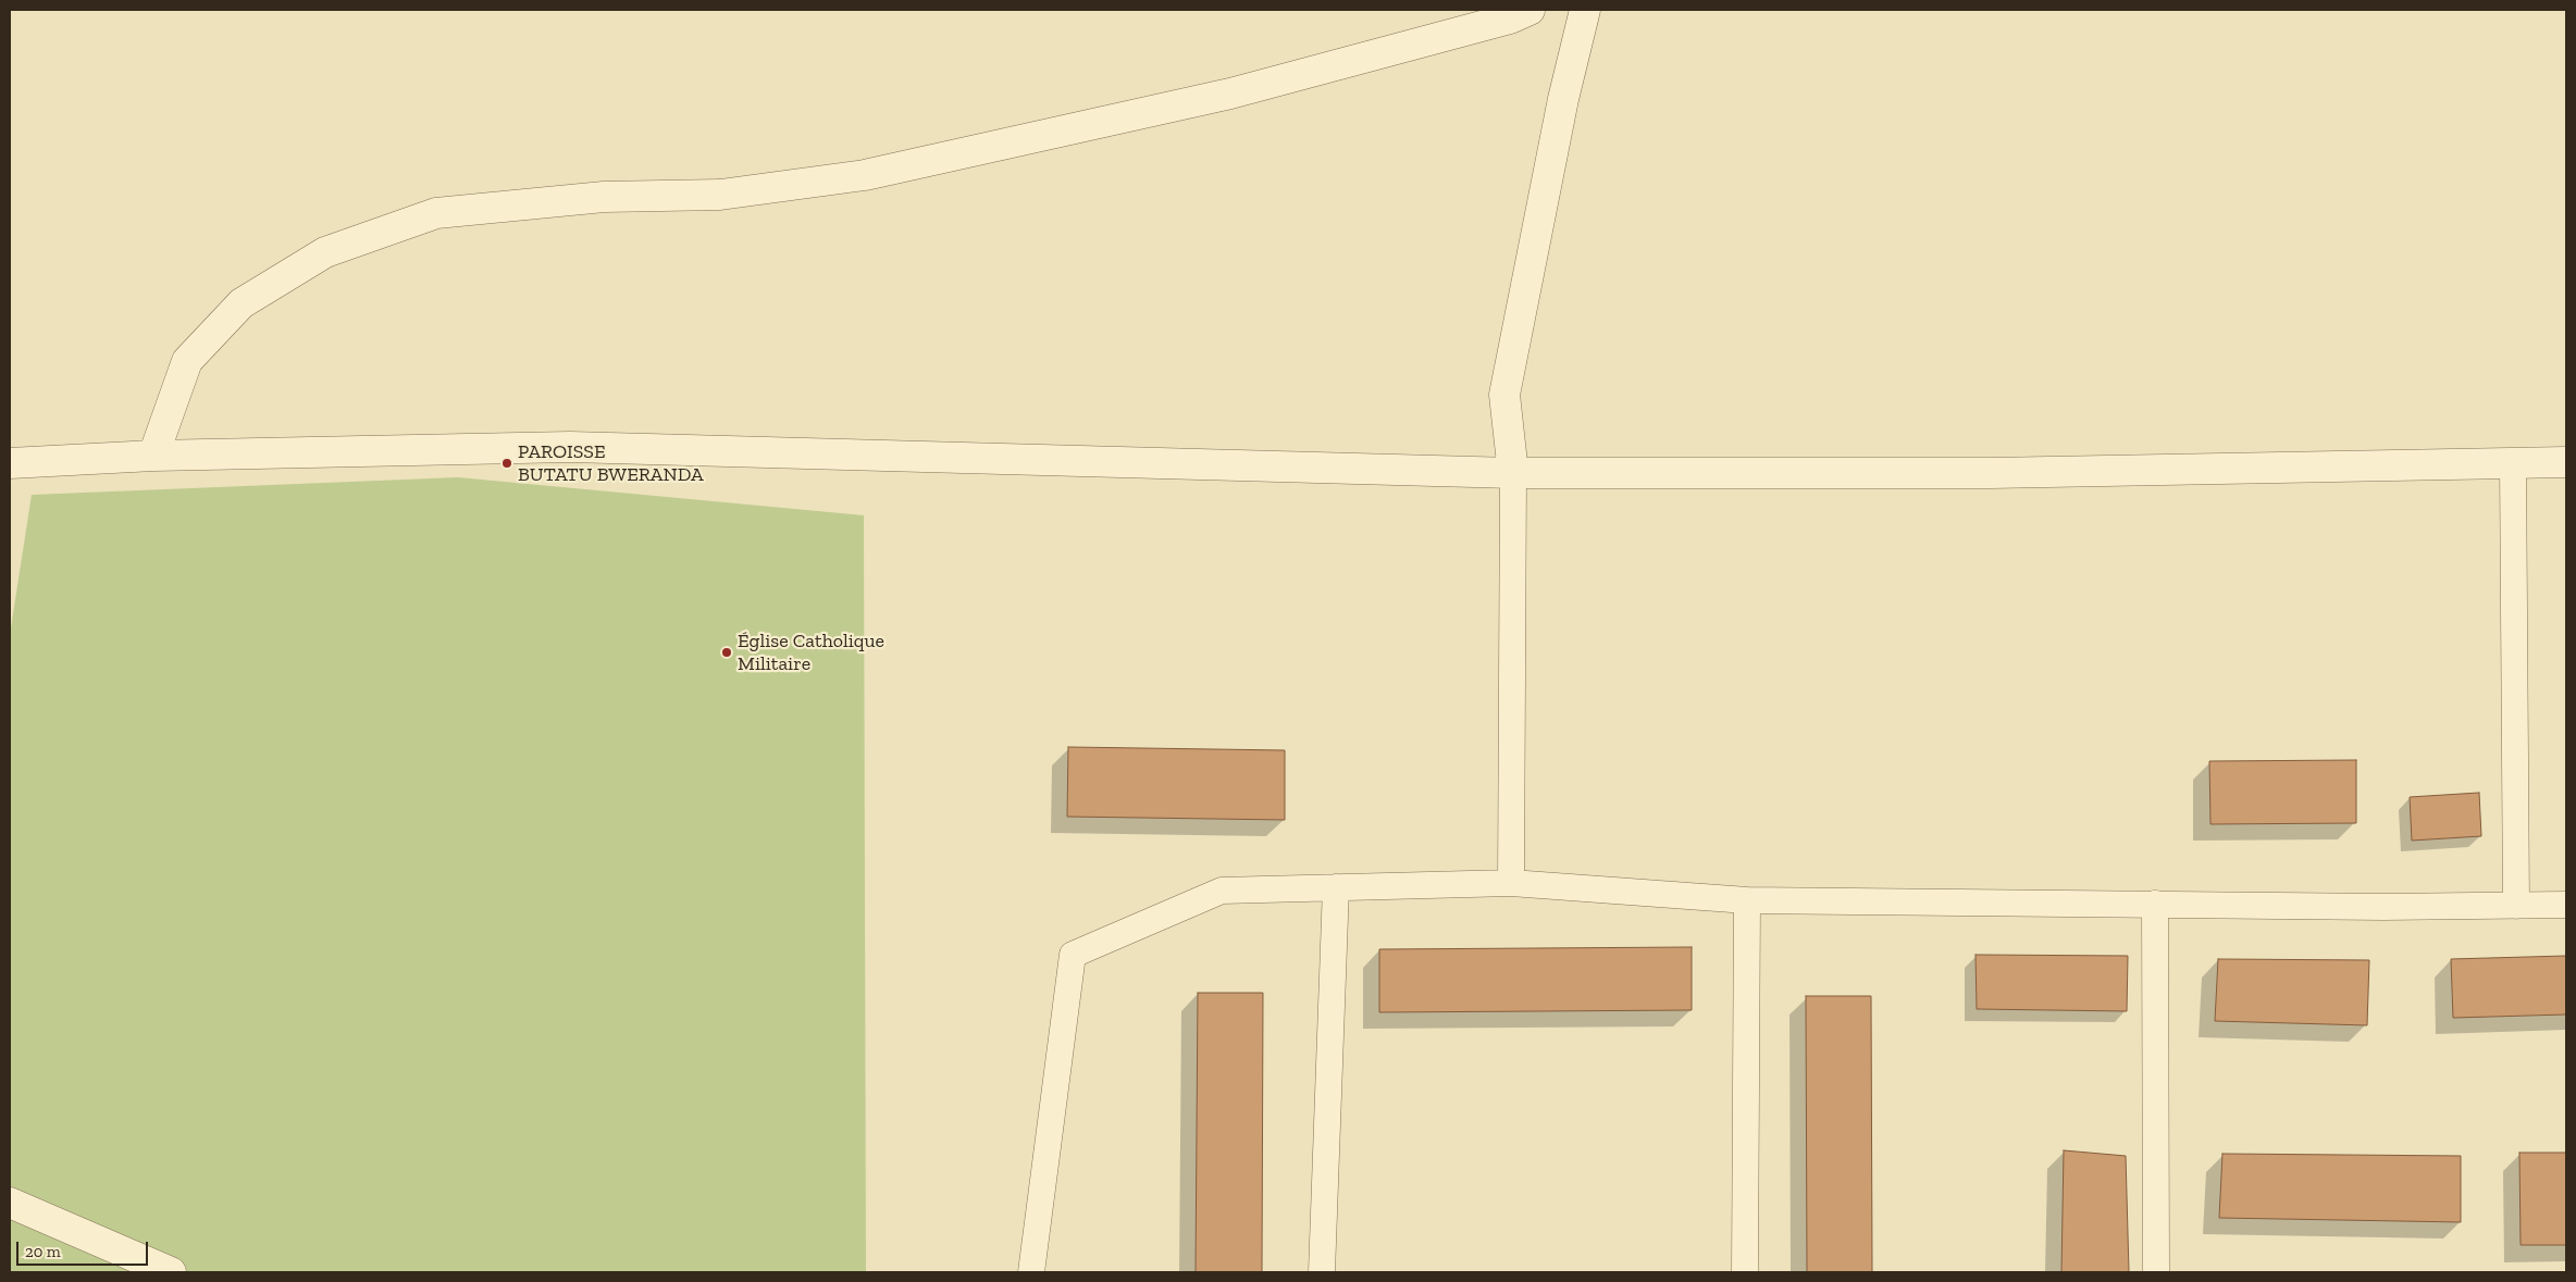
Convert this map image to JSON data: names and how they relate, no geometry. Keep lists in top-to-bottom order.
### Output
{
  "places": ["PAROISSE BUTATU BWERANDA", "Église Catholique Militaire"],
  "scale_bar": "20 m"
}
